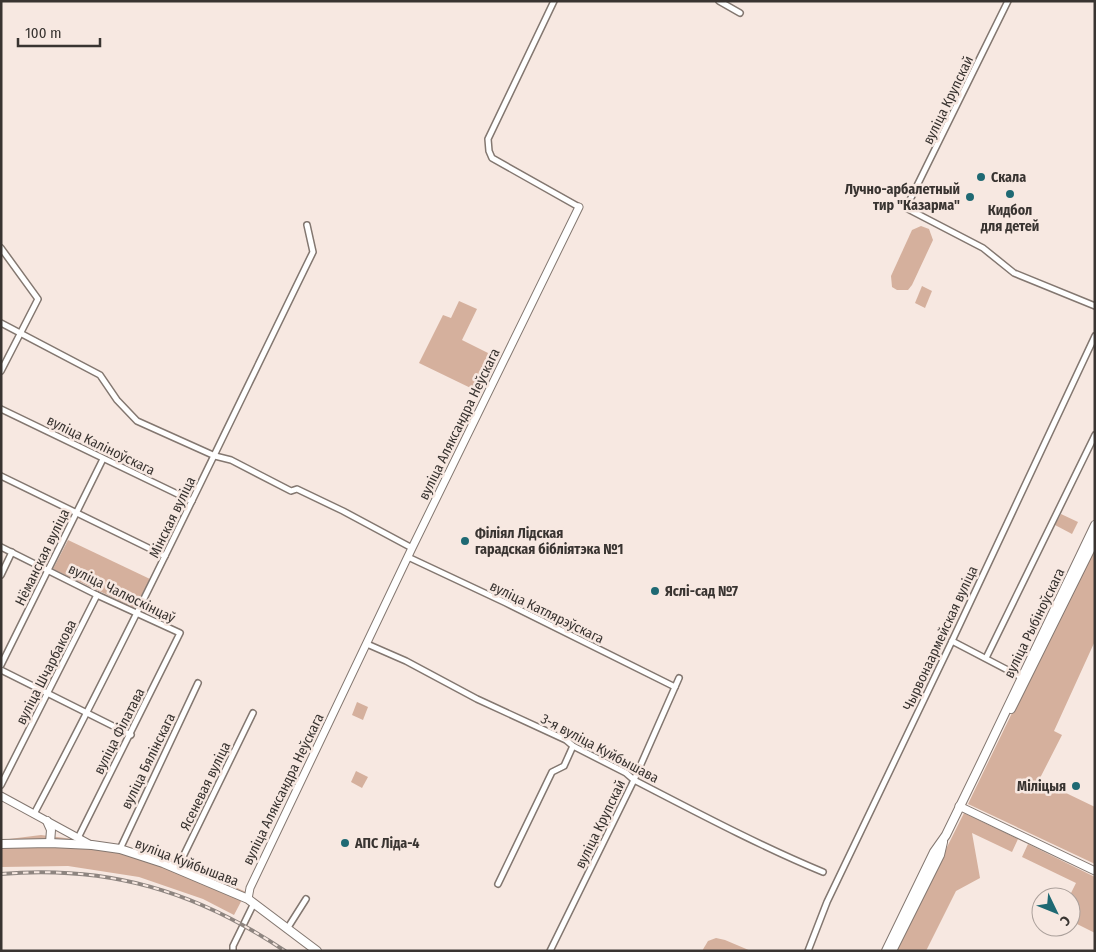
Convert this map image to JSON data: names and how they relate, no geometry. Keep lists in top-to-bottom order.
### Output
{
  "streets": {
    "main road": ["вуліца Рыбіноўскага", "вуліца Куйбышава"],
    "street": [
      "вуліца Крупскай",
      "вуліца Аляксандра Неўскага",
      "вуліца Каліноўскага",
      "Мінская вуліца",
      "Нёманская вуліца",
      "вуліца Чалюскінцаў",
      "вуліца Катлярэўскага",
      "Чырвонаармейская вуліца",
      "вуліца Шчарбакова",
      "вуліца Філатава",
      "3-я вуліца Куйбышава",
      "вуліца Бялінскага",
      "Ясеневая вуліца"
    ]
  },
  "crossings": [
    ["вуліца Крупскай", "вуліца Катлярэўскага"],
    ["вуліца Крупскай", "3-я вуліца Куйбышава"],
    ["вуліца Аляксандра Неўскага", "вуліца Катлярэўскага"],
    ["вуліца Аляксандра Неўскага", "3-я вуліца Куйбышава"],
    ["вуліца Аляксандра Неўскага", "вуліца Куйбышава"],
    ["вуліца Каліноўскага", "Мінская вуліца"],
    ["вуліца Каліноўскага", "Нёманская вуліца"],
    ["Мінская вуліца", "вуліца Чалюскінцаў"],
    ["Нёманская вуліца", "вуліца Чалюскінцаў"],
    ["вуліца Чалюскінцаў", "вуліца Шчарбакова"],
    ["вуліца Чалюскінцаў", "вуліца Філатава"],
    ["вуліца Бялінскага", "вуліца Куйбышава"],
    ["Ясеневая вуліца", "вуліца Куйбышава"]
  ],
  "places": [
    "Скала",
    "Кидбол для детей",
    "Лучно-арбалетный тир \"Казарма\"",
    "Філіял Лідская гарадская бібліятэка №1",
    "Яслі-сад №7",
    "Міліцыя",
    "АПС Ліда-4"
  ],
  "scale_bar": "100 m",
  "north": "bottom right"
}
